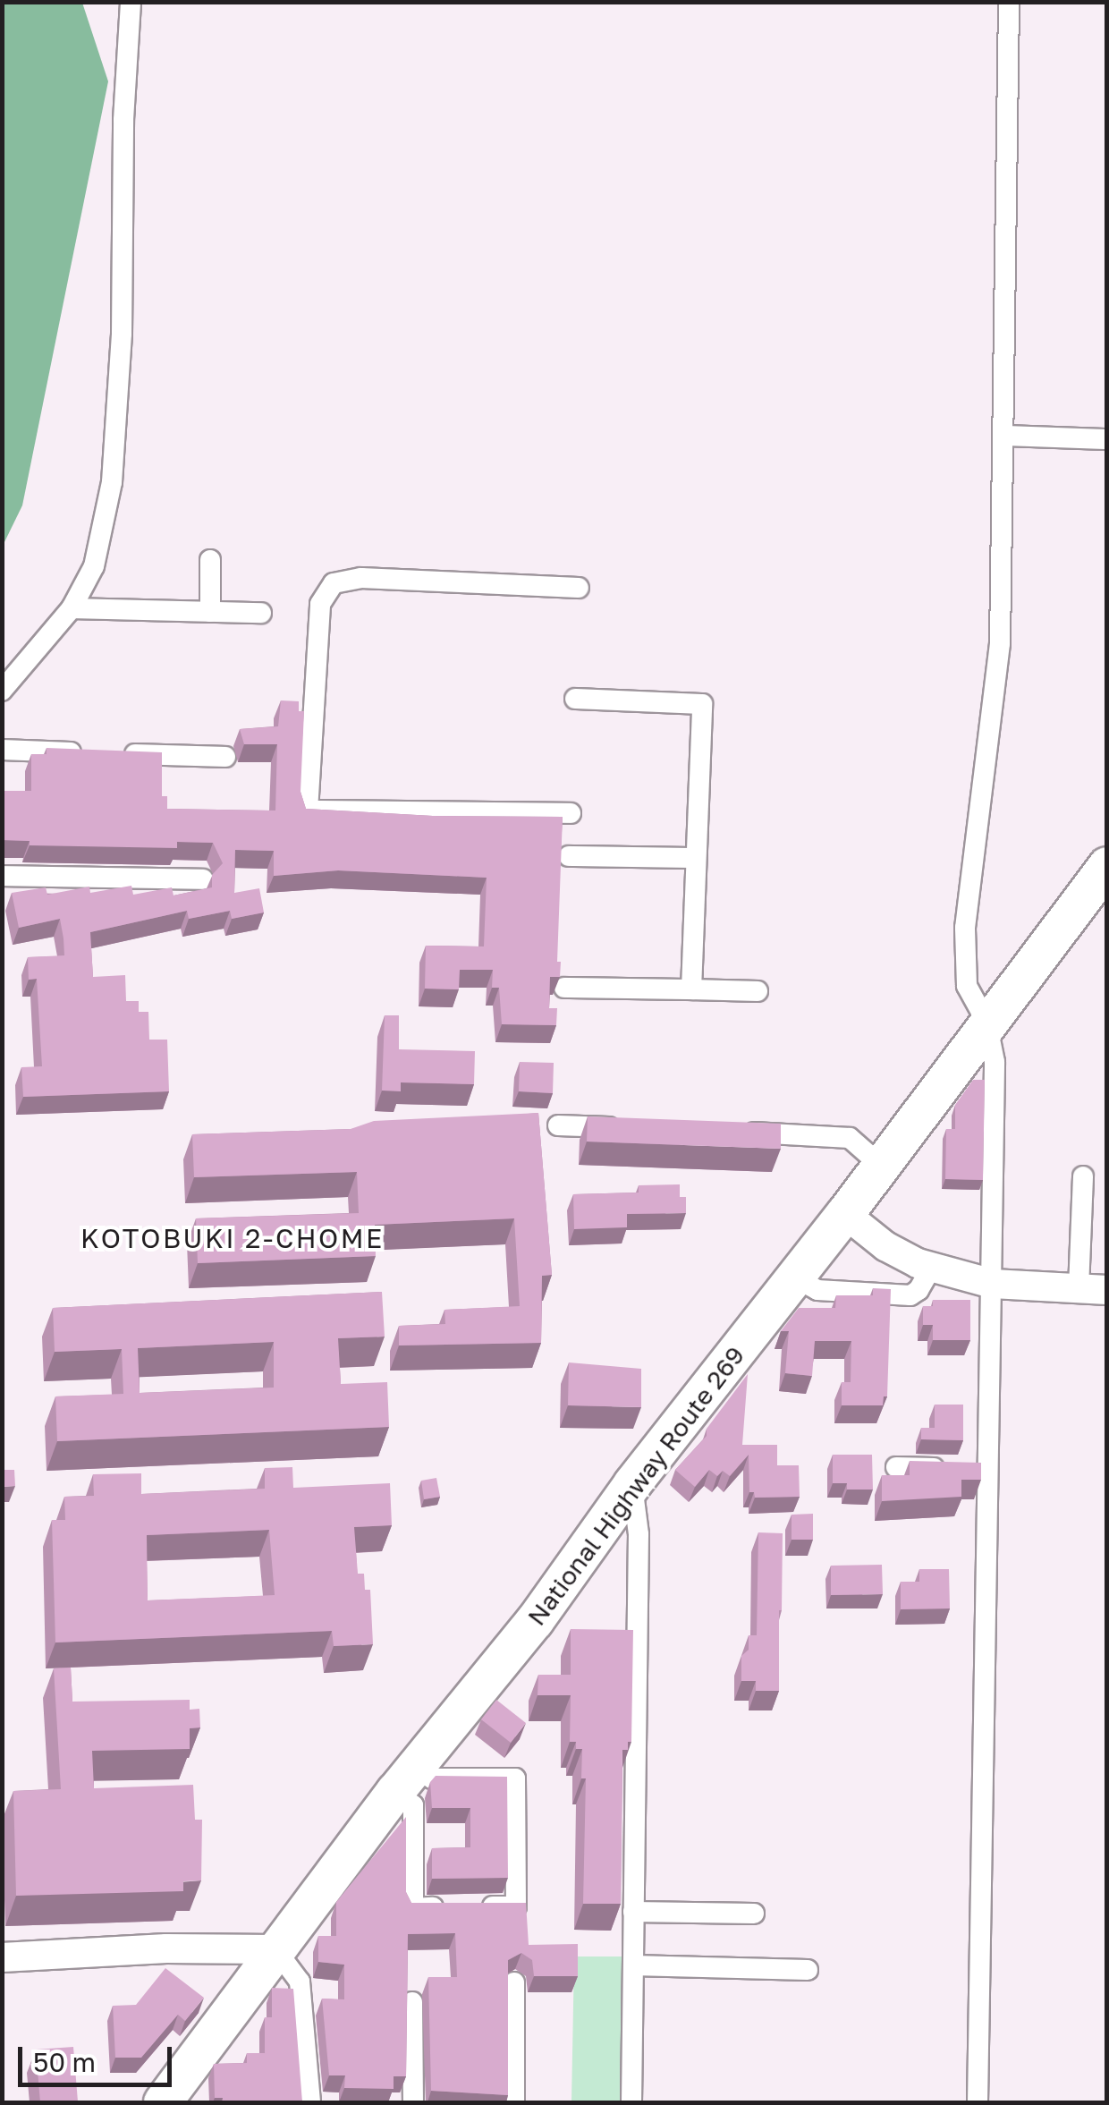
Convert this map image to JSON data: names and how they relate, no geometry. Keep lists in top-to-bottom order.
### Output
{
  "streets": {
    "highway": ["National Highway Route 269"]
  },
  "districts": ["KOTOBUKI 2-CHOME"],
  "scale_bar": "50 m"
}
